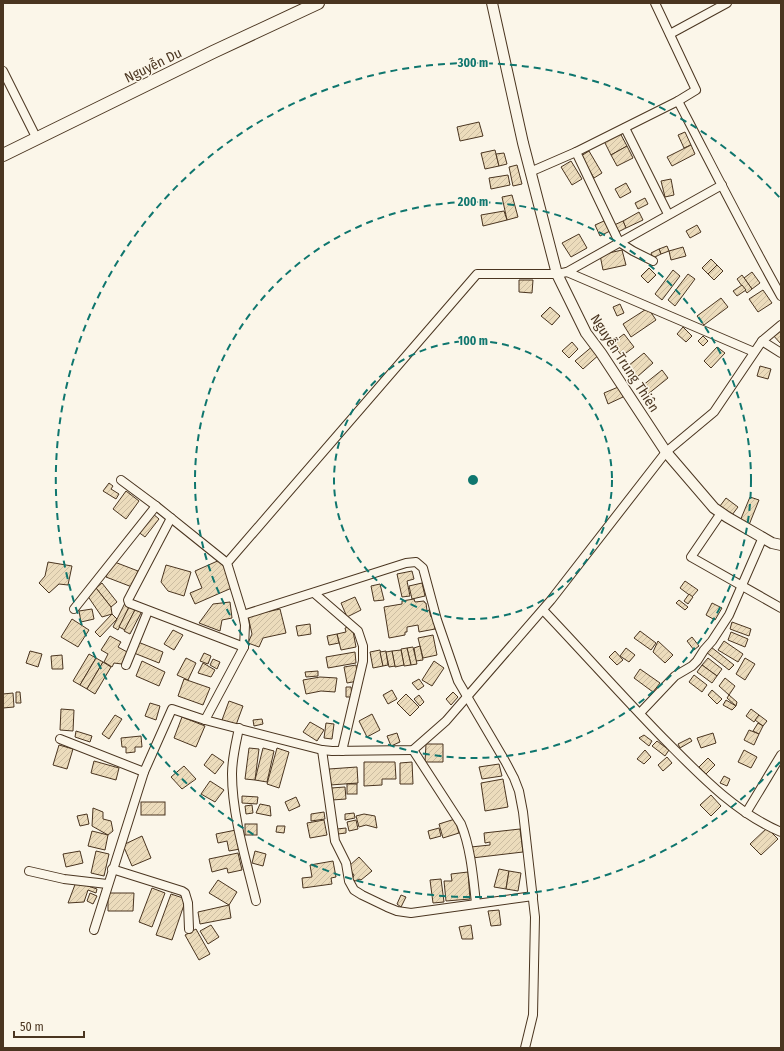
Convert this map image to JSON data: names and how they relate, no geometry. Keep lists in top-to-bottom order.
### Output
{
  "streets": {
    "main road": ["Nguyễn Du"],
    "street": ["Nguyễn Trung Thiên"]
  },
  "scale_bar": "50 m",
  "rings": ["300 m", "200 m", "100 m"]
}
